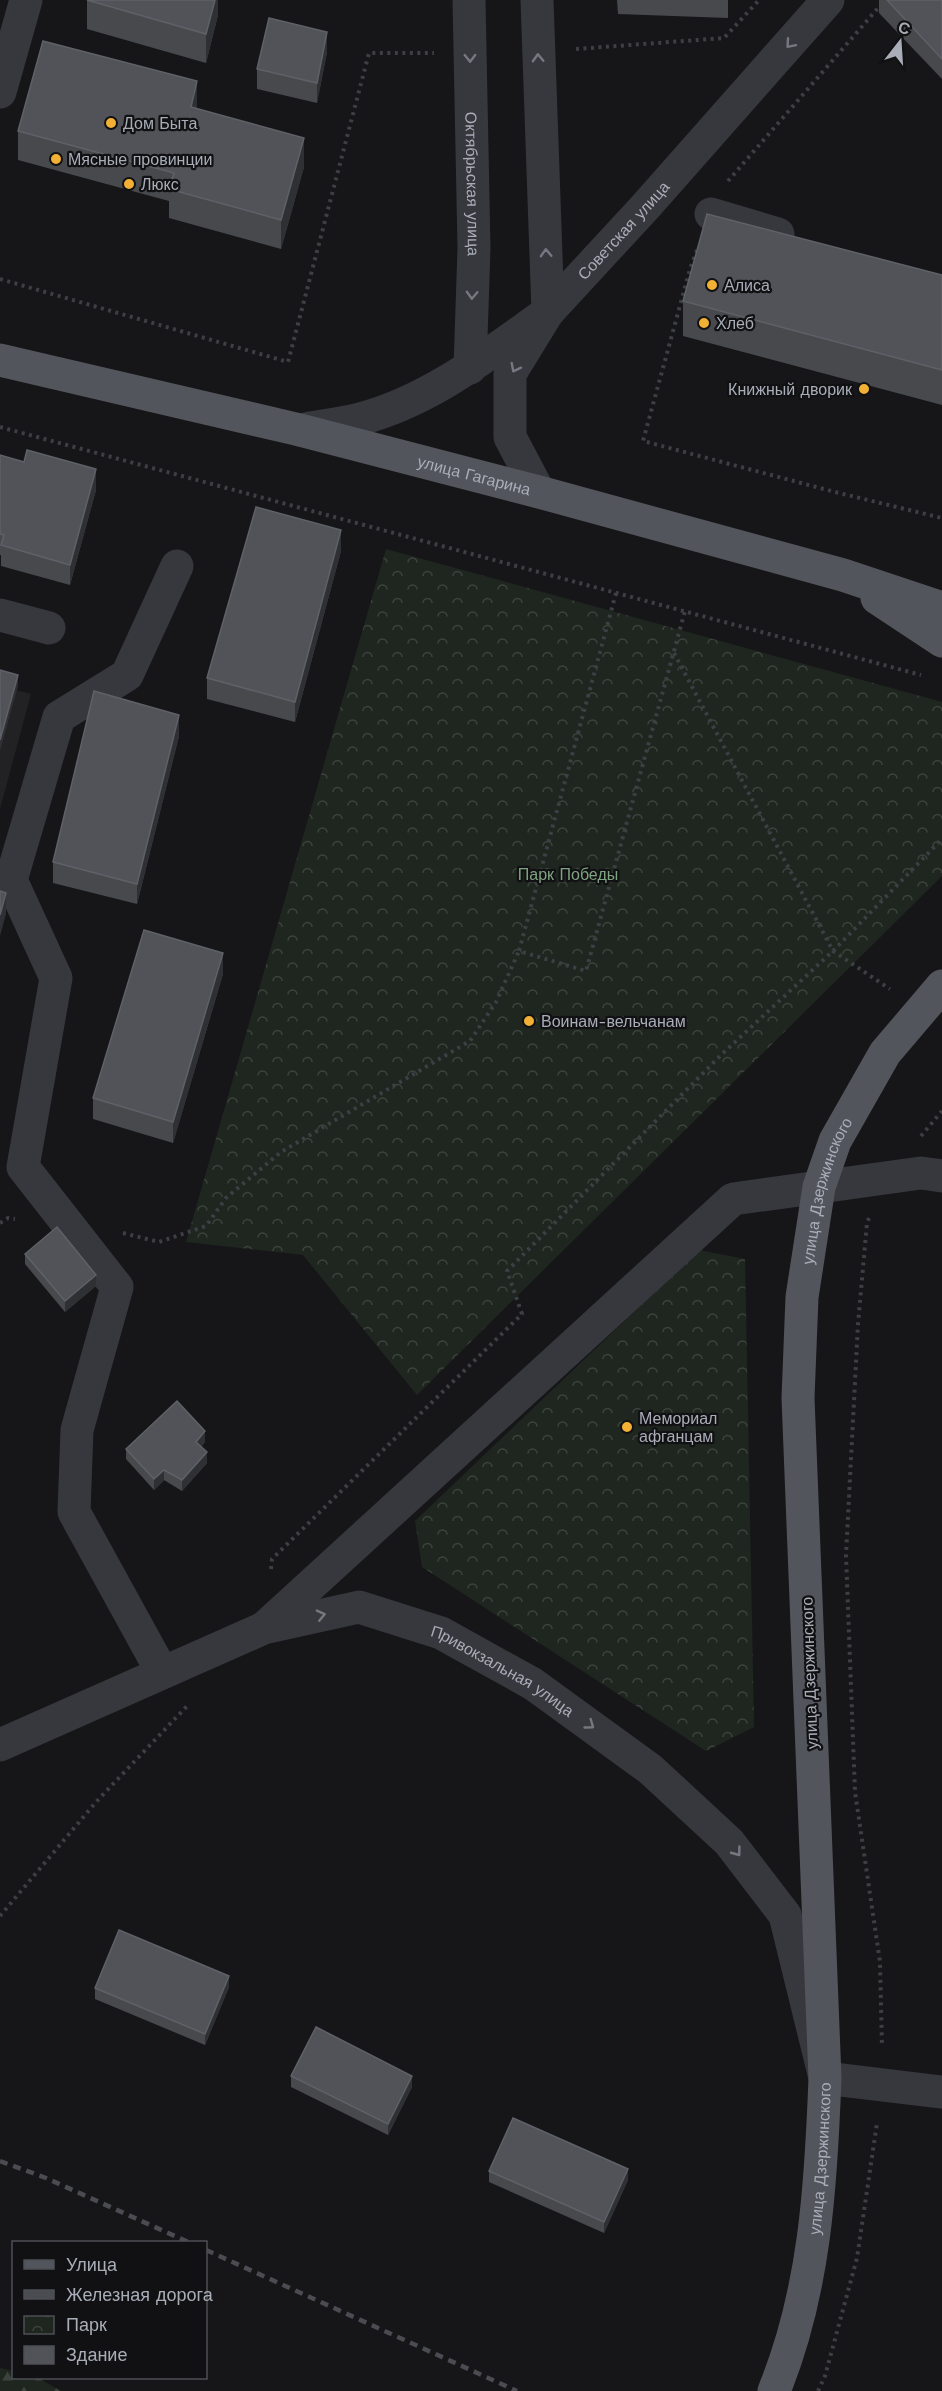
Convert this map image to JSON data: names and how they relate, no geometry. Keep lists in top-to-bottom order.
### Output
{
  "streets": {
    "main road": ["улица Гагарина", "улица Дзержинского"],
    "street": ["Октябрьская улица", "Советская улица", "Привокзальная улица"]
  },
  "crossings": [
    ["Советская улица", "улица Гагарина"],
    ["улица Дзержинского", "Привокзальная улица"]
  ],
  "one_way": ["Советская улица", "Привокзальная улица"],
  "parks": ["Парк Победы"],
  "places": [
    "Дом Быта",
    "Мясные провинции",
    "Люкс",
    "Алиса",
    "Хлеб",
    "Книжный дворик",
    "Воинам-вельчанам",
    "Мемориал афганцам"
  ],
  "legend": [
    "Улица",
    "Железная дорога",
    "Парк",
    "Здание"
  ],
  "north": "top"
}
